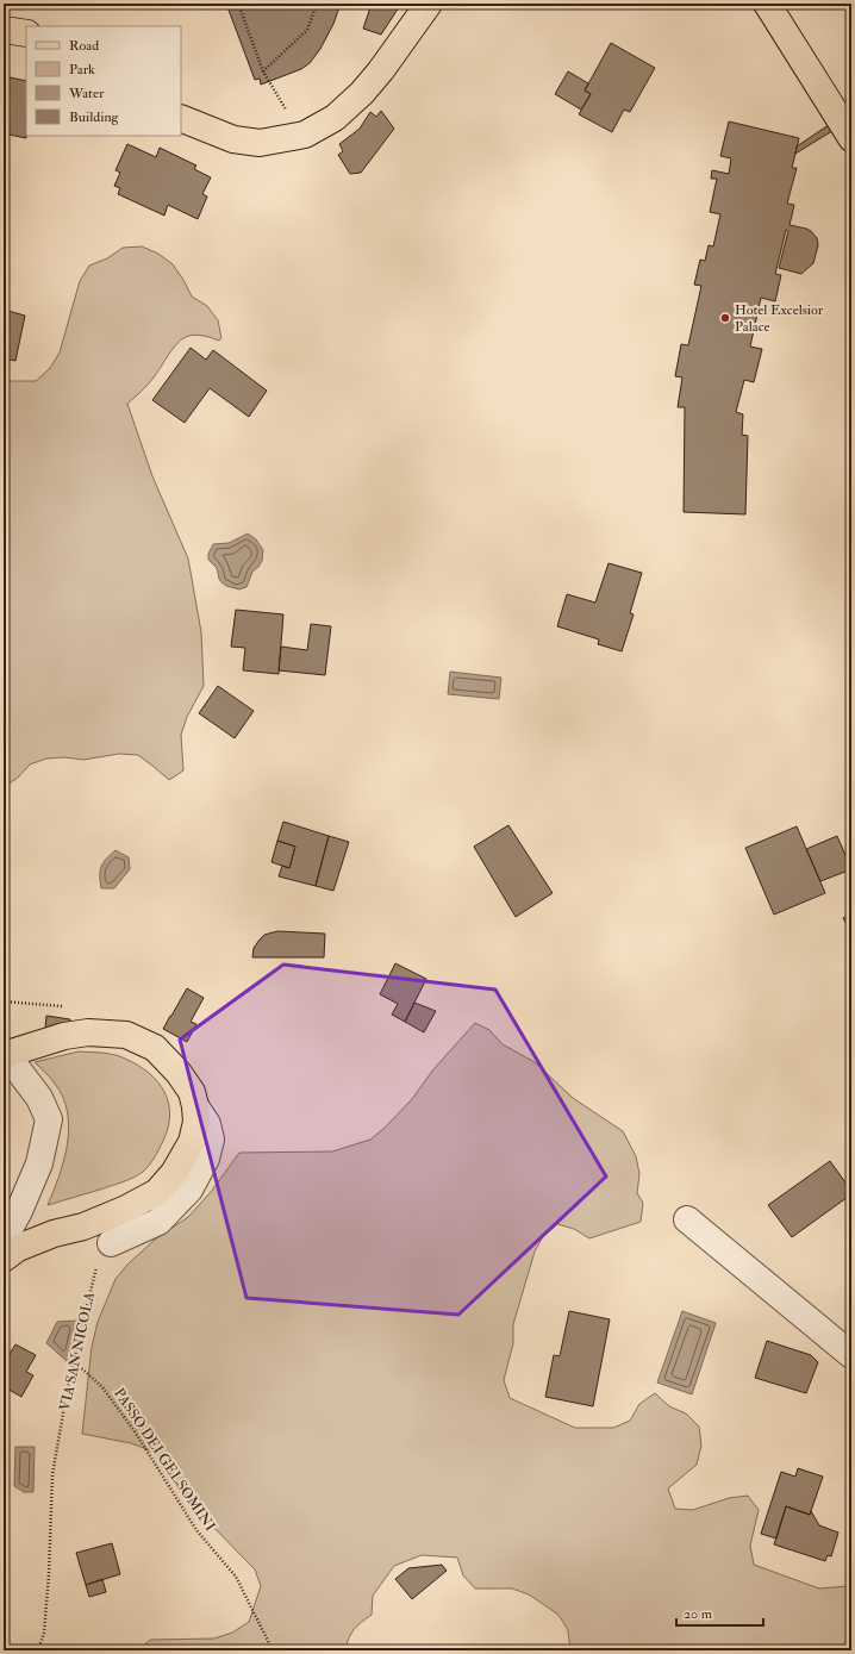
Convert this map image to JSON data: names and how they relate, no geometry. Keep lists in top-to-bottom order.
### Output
{
  "streets": {
    "path": ["VIA SAN NICOLA", "PASSO DEI GELSOMINI"]
  },
  "crossings": [
    ["VIA SAN NICOLA", "PASSO DEI GELSOMINI"]
  ],
  "places": ["Hotel Excelsior Palace"],
  "legend": [
    "Road",
    "Park",
    "Water",
    "Building"
  ],
  "scale_bar": "20 m"
}
